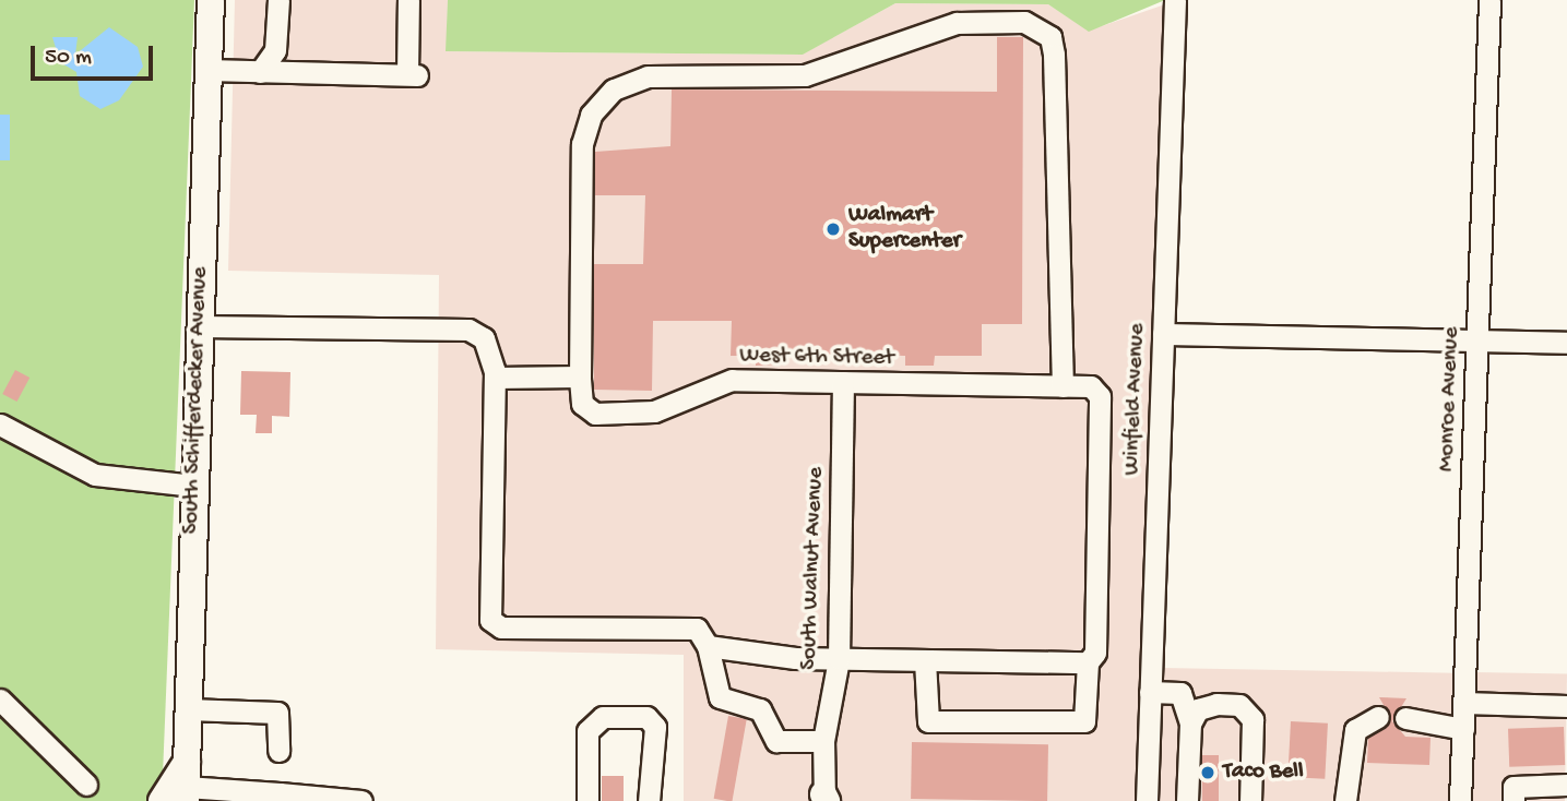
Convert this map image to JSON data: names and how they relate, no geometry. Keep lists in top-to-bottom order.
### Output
{
  "streets": {
    "main road": ["South Schifferdecker Avenue"],
    "street": [
      "West 6th Street",
      "Winfield Avenue",
      "Monroe Avenue",
      "South Walnut Avenue"
    ]
  },
  "crossings": [
    ["West 6th Street", "South Walnut Avenue"]
  ],
  "places": ["Walmart Supercenter", "Taco Bell"],
  "scale_bar": "50 m"
}
